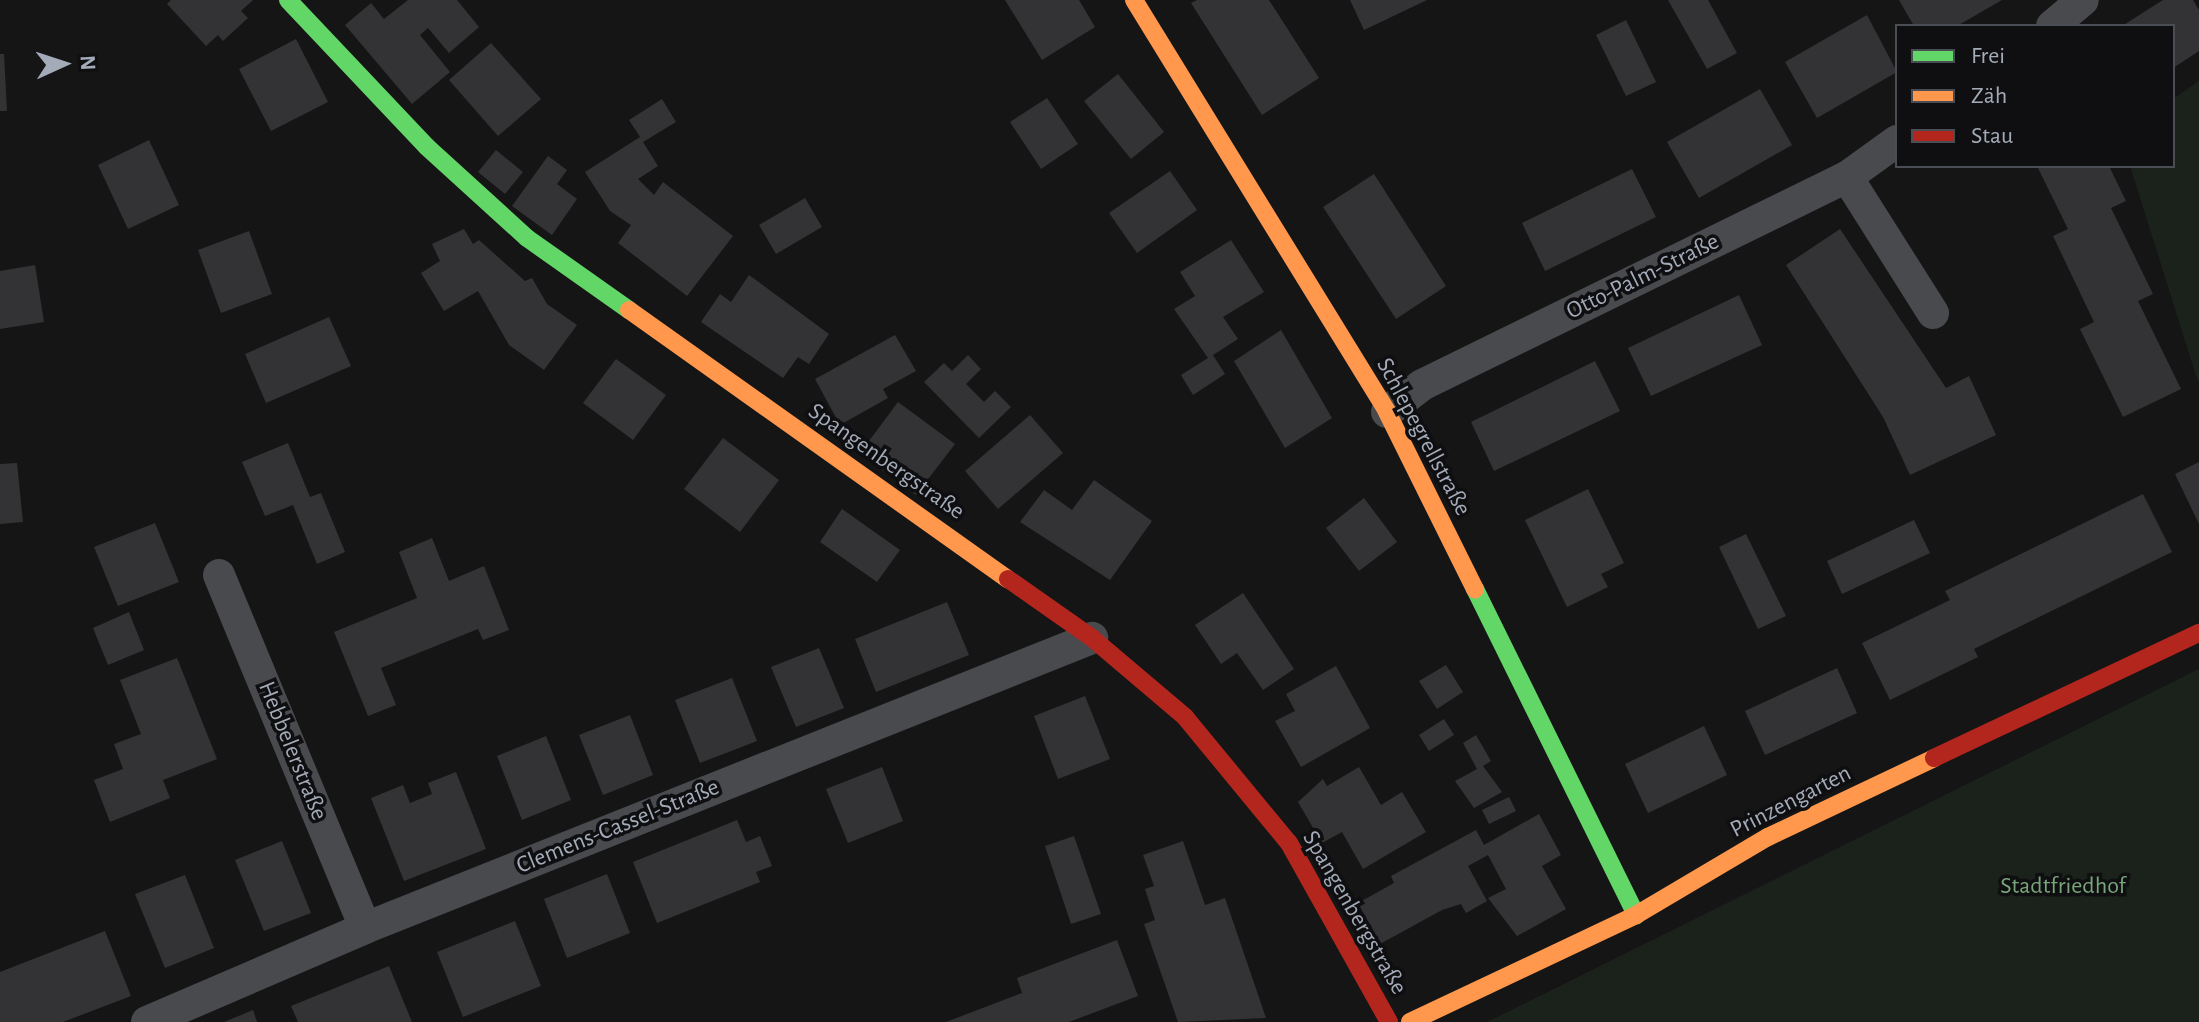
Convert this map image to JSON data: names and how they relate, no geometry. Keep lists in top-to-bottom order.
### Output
{
  "streets": {
    "street": [
      "Otto-Palm-Straße",
      "Schlepegrellstraße",
      "Spangenbergstraße",
      "Hebbelerstraße",
      "Prinzengarten",
      "Clemens-Cassel-Straße"
    ]
  },
  "crossings": [
    ["Otto-Palm-Straße", "Schlepegrellstraße"],
    ["Schlepegrellstraße", "Prinzengarten"],
    ["Spangenbergstraße", "Clemens-Cassel-Straße"],
    ["Hebbelerstraße", "Clemens-Cassel-Straße"]
  ],
  "parks": ["Stadtfriedhof"],
  "legend": ["Frei", "Zäh", "Stau"],
  "north": "right"
}
